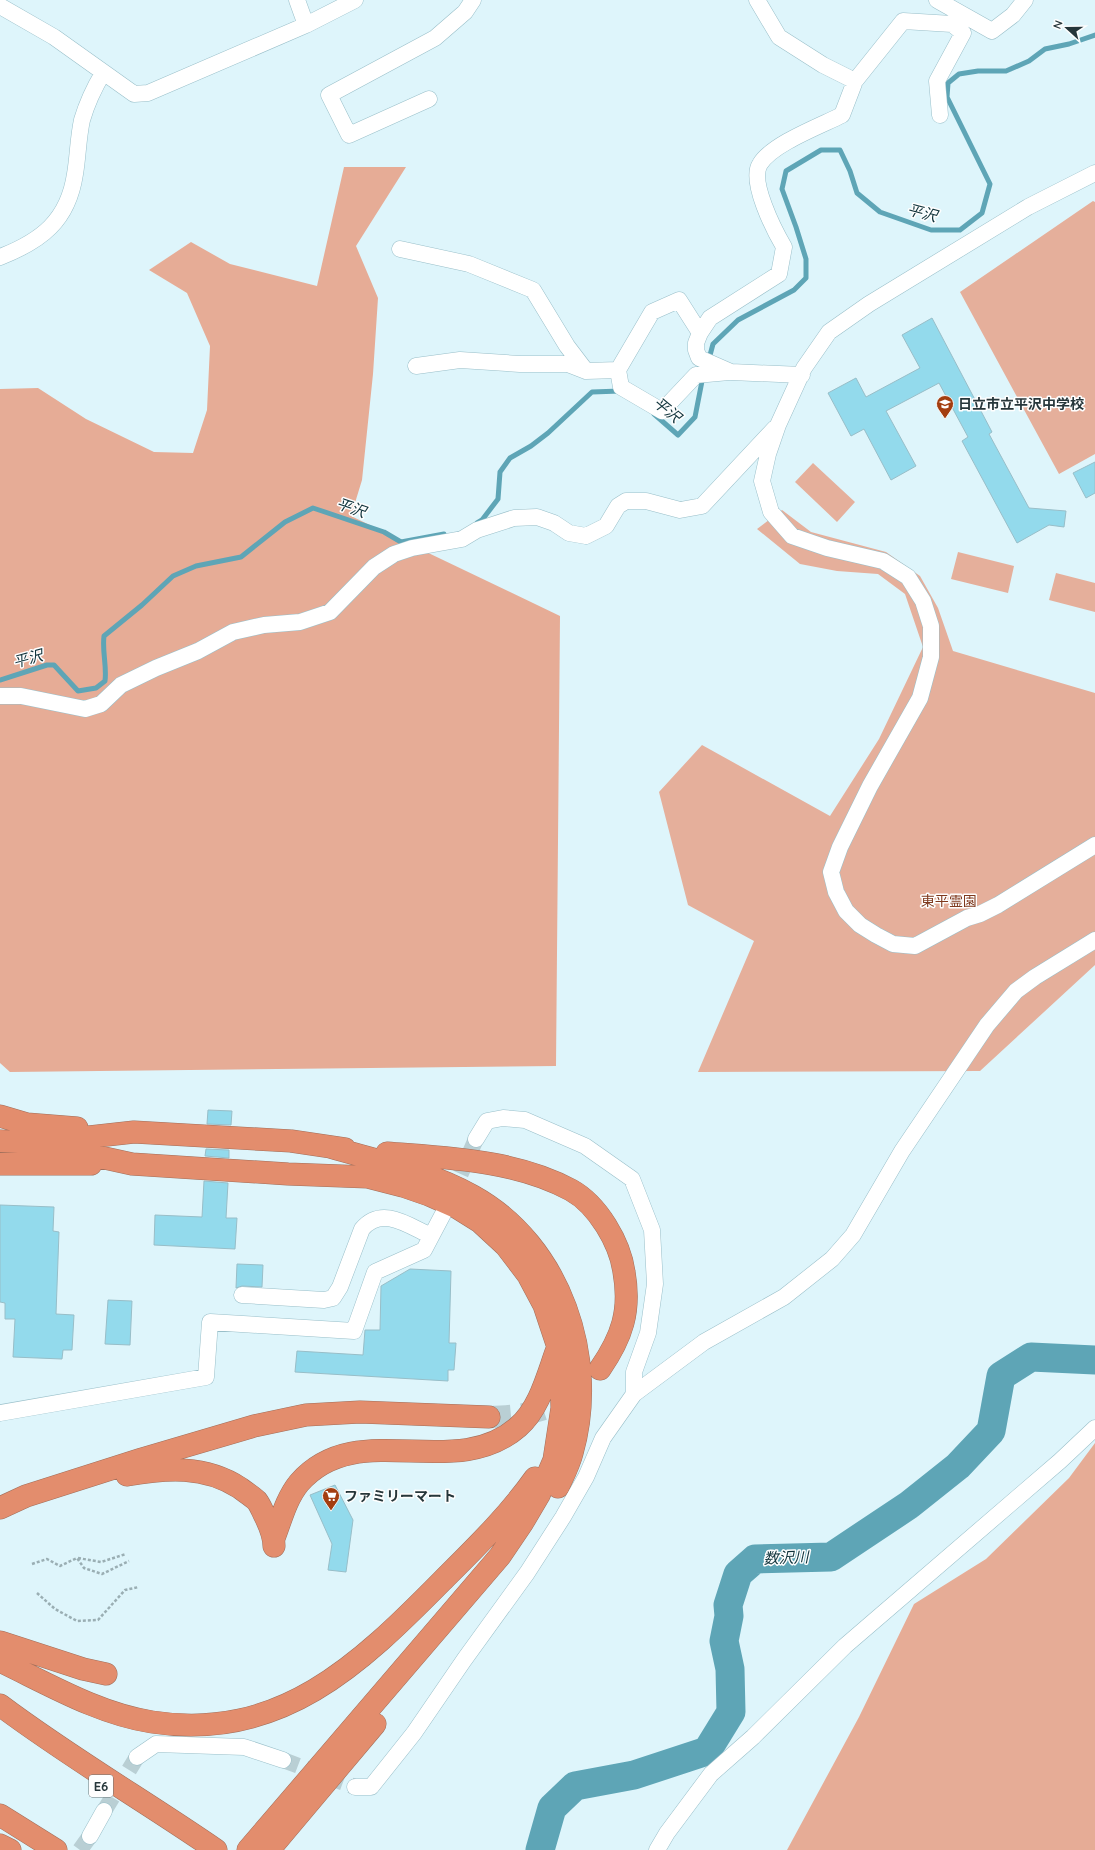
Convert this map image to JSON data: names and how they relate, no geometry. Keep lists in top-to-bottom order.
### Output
{
  "streets": {
    "highway": ["E6"]
  },
  "water": ["平沢", "数沢川"],
  "parks": ["東平霊園"],
  "places": {
    "school or university": ["日立市立平沢中学校"],
    "supermarket": ["ファミリーマート"]
  },
  "north": "left"
}
